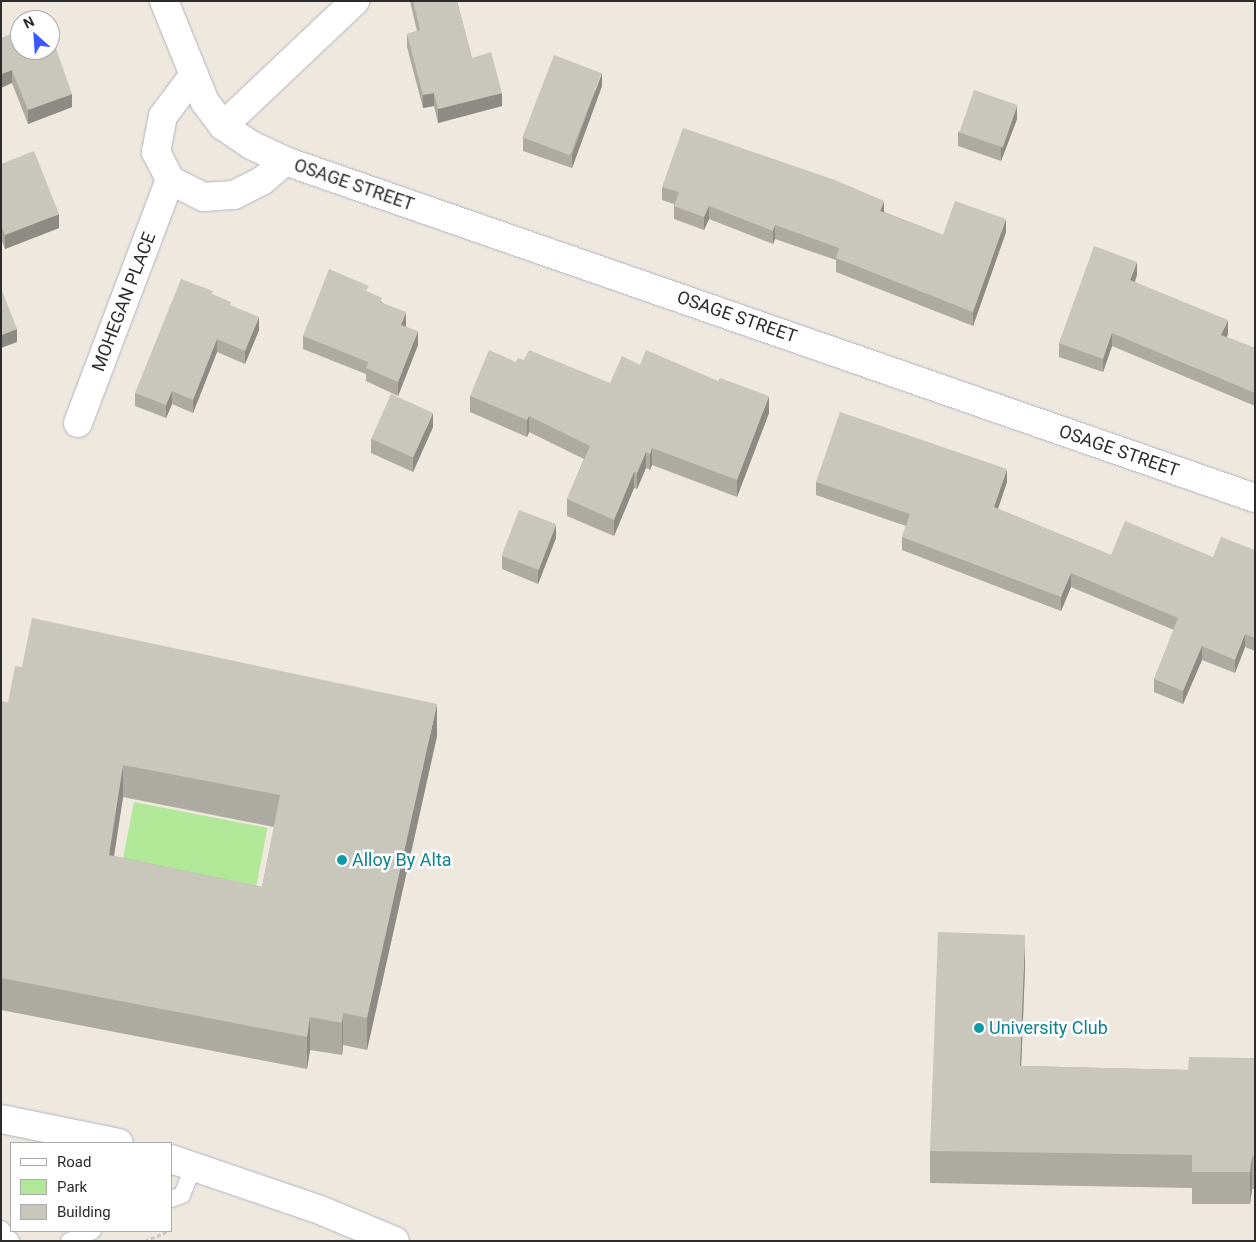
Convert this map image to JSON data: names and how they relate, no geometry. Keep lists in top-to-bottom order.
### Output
{
  "streets": {
    "street": ["OSAGE STREET", "MOHEGAN PLACE"]
  },
  "places": ["Alloy By Alta", "University Club"],
  "legend": ["Road", "Park", "Building"],
  "north": "top left"
}
